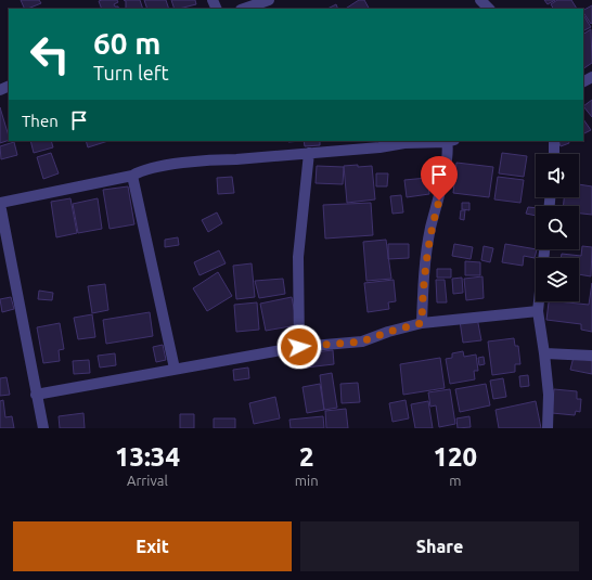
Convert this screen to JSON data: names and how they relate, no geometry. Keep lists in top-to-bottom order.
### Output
{
  "page": {
    "turn": ["60 m", "Turn left"],
    "then": "Then",
    "eta": [
      "13:34",
      "Arrival",
      "2",
      "min",
      "120",
      "m"
    ],
    "buttons": ["Exit", "Share"]
  }
}
